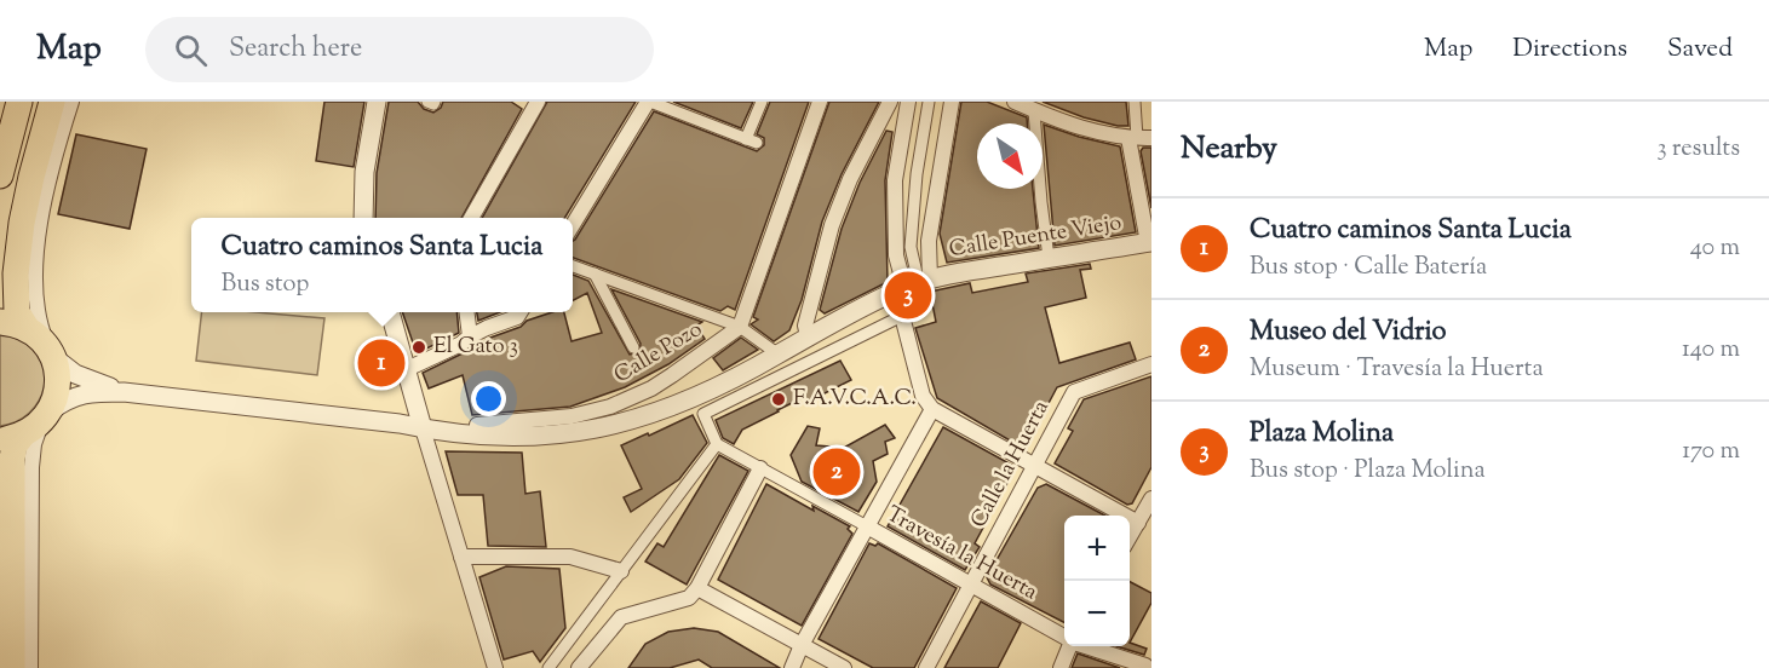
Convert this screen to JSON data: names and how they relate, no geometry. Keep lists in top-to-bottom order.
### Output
{
  "streets": {
    "street": [
      "Calle Puente Viejo",
      "Calle Pozo",
      "Calle la Huerta",
      "Travesía la Huerta"
    ]
  },
  "crossings": [
    ["Calle Puente Viejo", "Calle Pozo"],
    ["Calle la Huerta", "Travesía la Huerta"]
  ],
  "places": ["El Gato 3", "F.A.V.C.A.C."],
  "north": "bottom right",
  "page": {
    "header": "Map",
    "search": "Search here",
    "nav": ["Map", "Directions", "Saved"],
    "heading": ["Nearby", "3 results"],
    "list": [
      {
        "mark": "1",
        "name": "Cuatro caminos Santa Lucia",
        "note": "Bus stop · Calle Batería",
        "value": "40 m"
      },
      {
        "mark": "2",
        "name": "Museo del Vidrio",
        "note": "Museum · Travesía la Huerta",
        "value": "140 m"
      },
      {
        "mark": "3",
        "name": "Plaza Molina",
        "note": "Bus stop · Plaza Molina",
        "value": "170 m"
      }
    ],
    "popup": ["Cuatro caminos Santa Lucia", "Bus stop"],
    "pins": ["3", "1", "2"],
    "map_buttons": ["+", "−"]
  }
}
